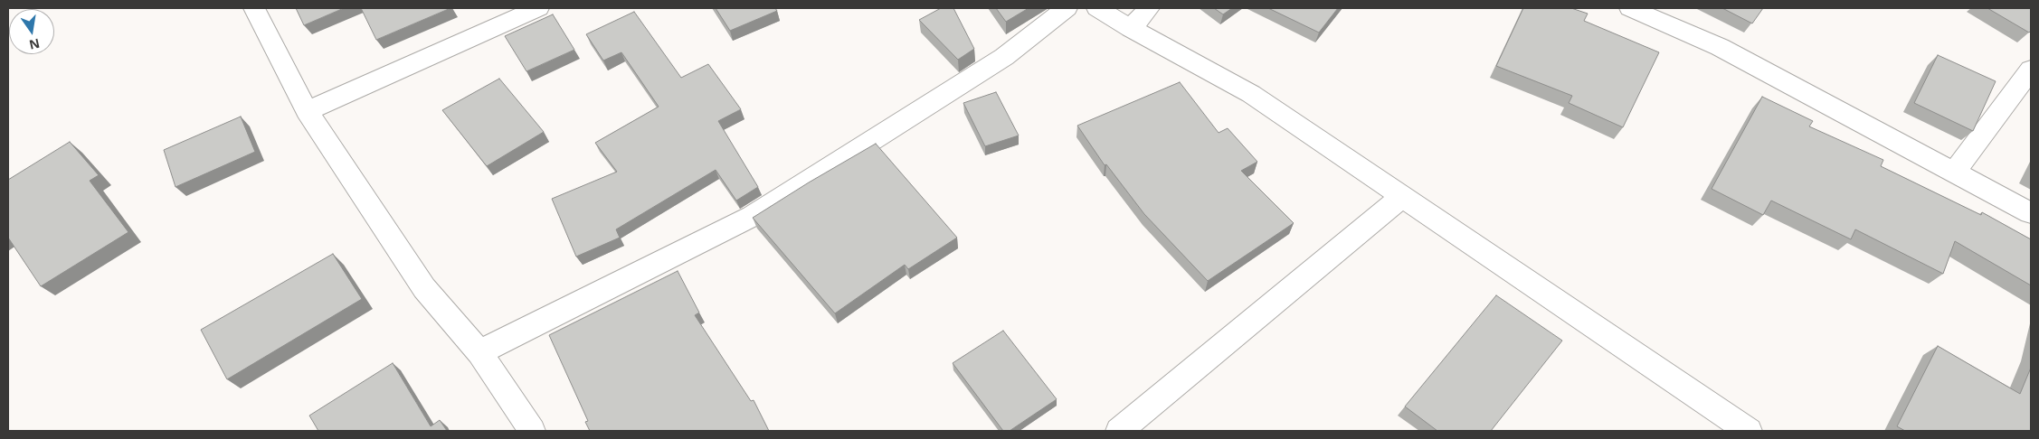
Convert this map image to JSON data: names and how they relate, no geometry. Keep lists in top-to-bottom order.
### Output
{
  "north": "bottom"
}
